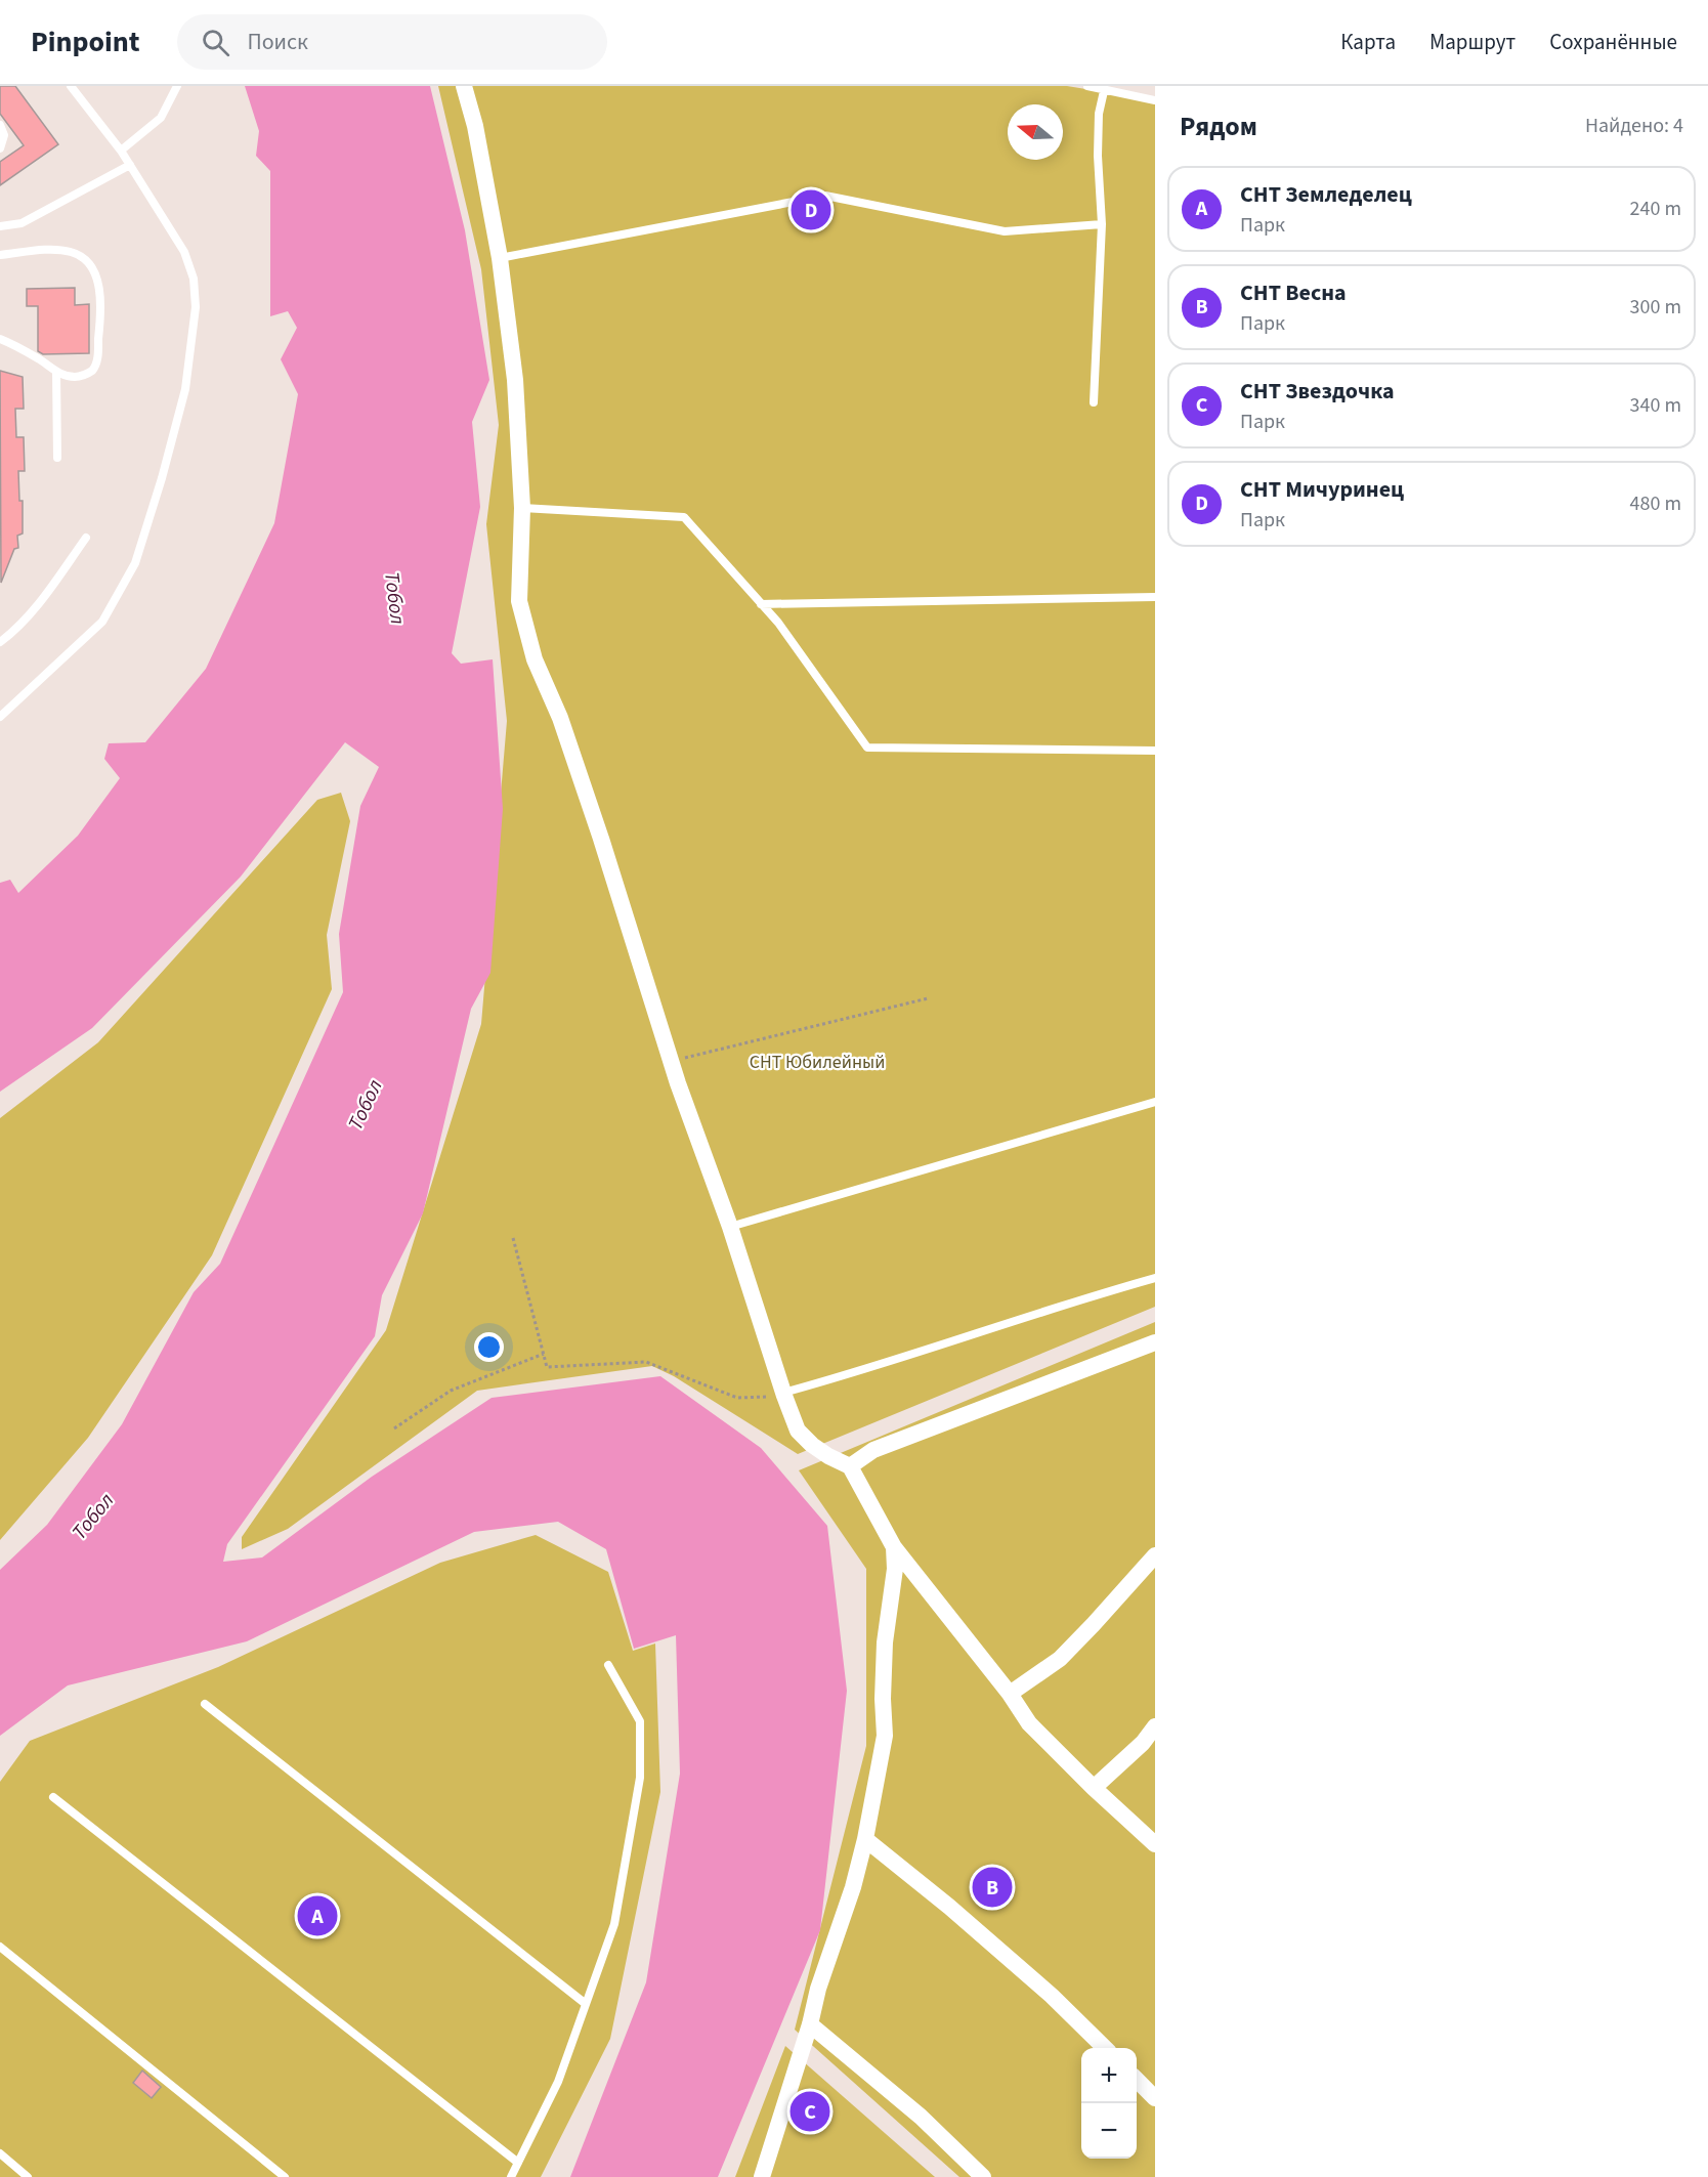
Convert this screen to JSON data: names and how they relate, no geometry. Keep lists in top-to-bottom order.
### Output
{
  "water": ["Тобол"],
  "parks": ["СНТ Юбилейный"],
  "north": "left",
  "page": {
    "header": "Pinpoint",
    "search": "Поиск",
    "nav": ["Карта", "Маршрут", "Сохранённые"],
    "heading": ["Рядом", "Найдено: 4"],
    "list": [
      {
        "mark": "A",
        "name": "СНТ Земледелец",
        "note": "Парк",
        "value": "240 m"
      },
      {
        "mark": "B",
        "name": "СНТ Весна",
        "note": "Парк",
        "value": "300 m"
      },
      {
        "mark": "C",
        "name": "СНТ Звездочка",
        "note": "Парк",
        "value": "340 m"
      },
      {
        "mark": "D",
        "name": "СНТ Мичуринец",
        "note": "Парк",
        "value": "480 m"
      }
    ],
    "pins": [
      "D",
      "B",
      "A",
      "C"
    ],
    "map_buttons": ["+", "−"]
  }
}
